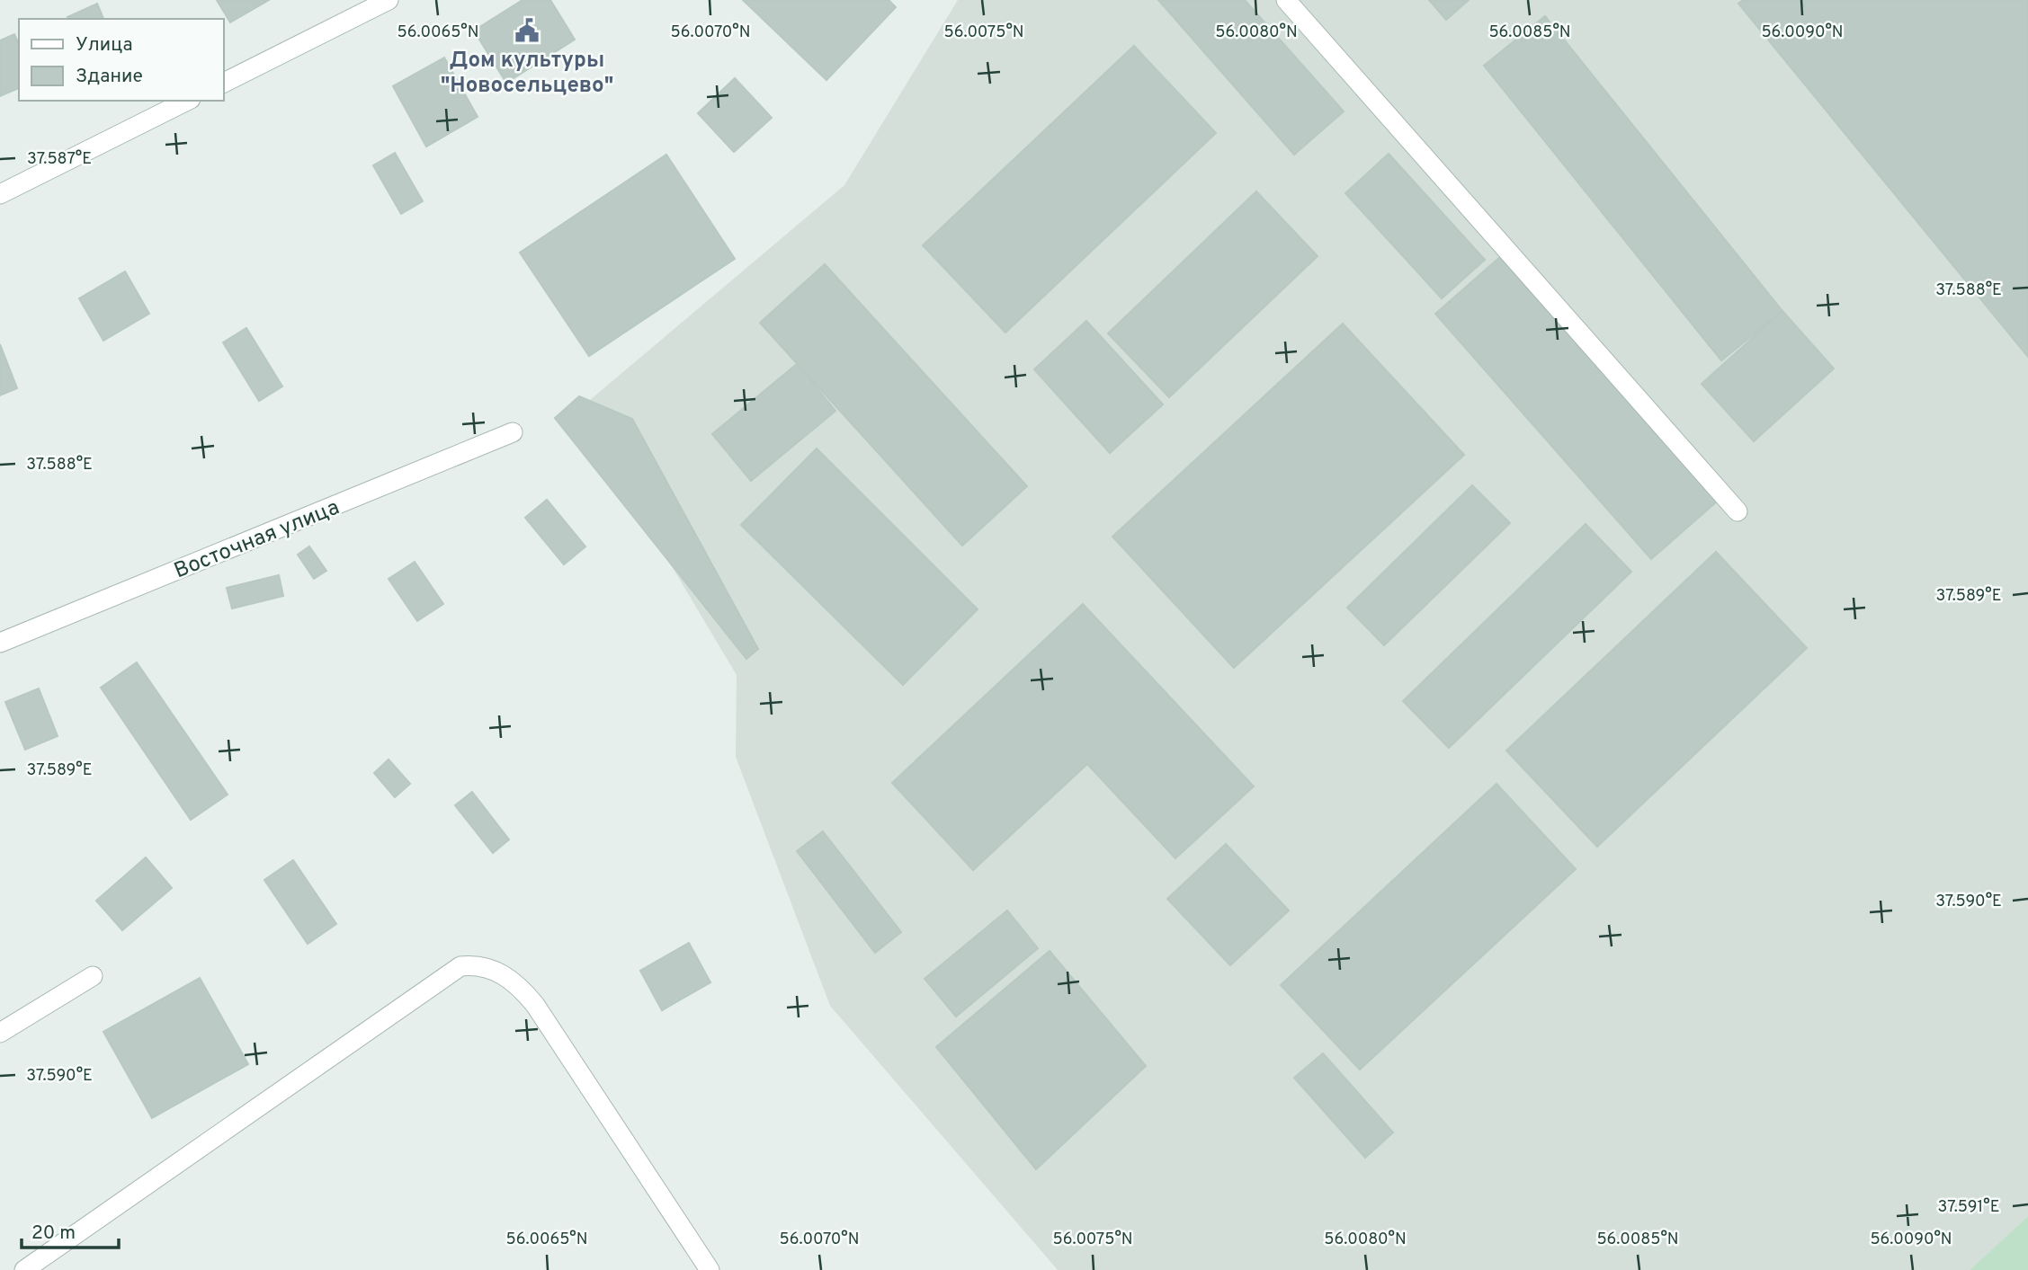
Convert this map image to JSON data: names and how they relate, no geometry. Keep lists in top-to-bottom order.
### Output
{
  "streets": {
    "street": ["Восточная улица"]
  },
  "places": {
    "public building": ["Дом культуры \"Новосельцево\""]
  },
  "legend": ["Улица", "Здание"],
  "scale_bar": "20 m",
  "coordinates": [
    "56.0065°N",
    "56.0070°N",
    "56.0075°N",
    "56.0080°N",
    "56.0085°N",
    "56.0090°N",
    "37.587°E",
    "37.588°E",
    "37.589°E",
    "37.590°E",
    "37.591°E"
  ]
}
